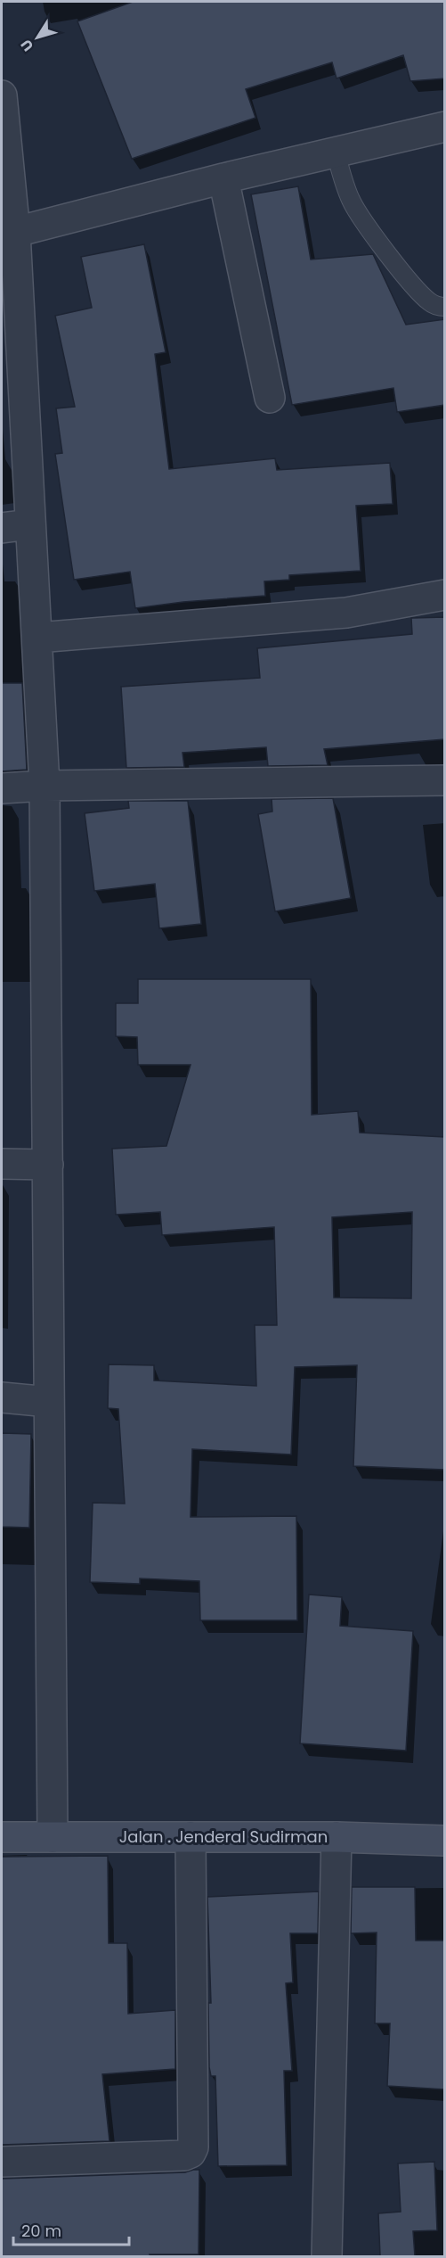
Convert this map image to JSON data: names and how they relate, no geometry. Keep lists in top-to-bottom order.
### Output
{
  "streets": {
    "street": ["Jalan . Jenderal Sudirman"]
  },
  "scale_bar": "20 m",
  "north": "bottom left"
}
